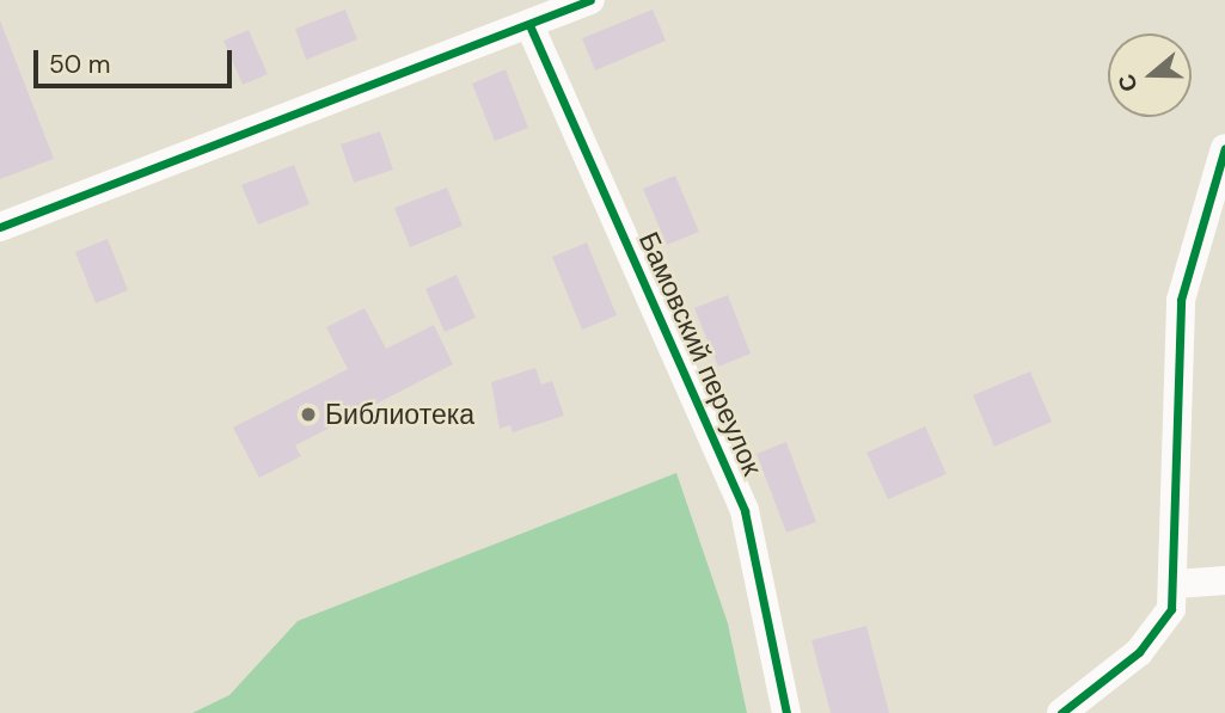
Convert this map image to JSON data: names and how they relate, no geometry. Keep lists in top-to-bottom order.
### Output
{
  "streets": {
    "street": ["Бамовский переулок"]
  },
  "places": ["Библиотека"],
  "scale_bar": "50 m",
  "north": "left"
}
